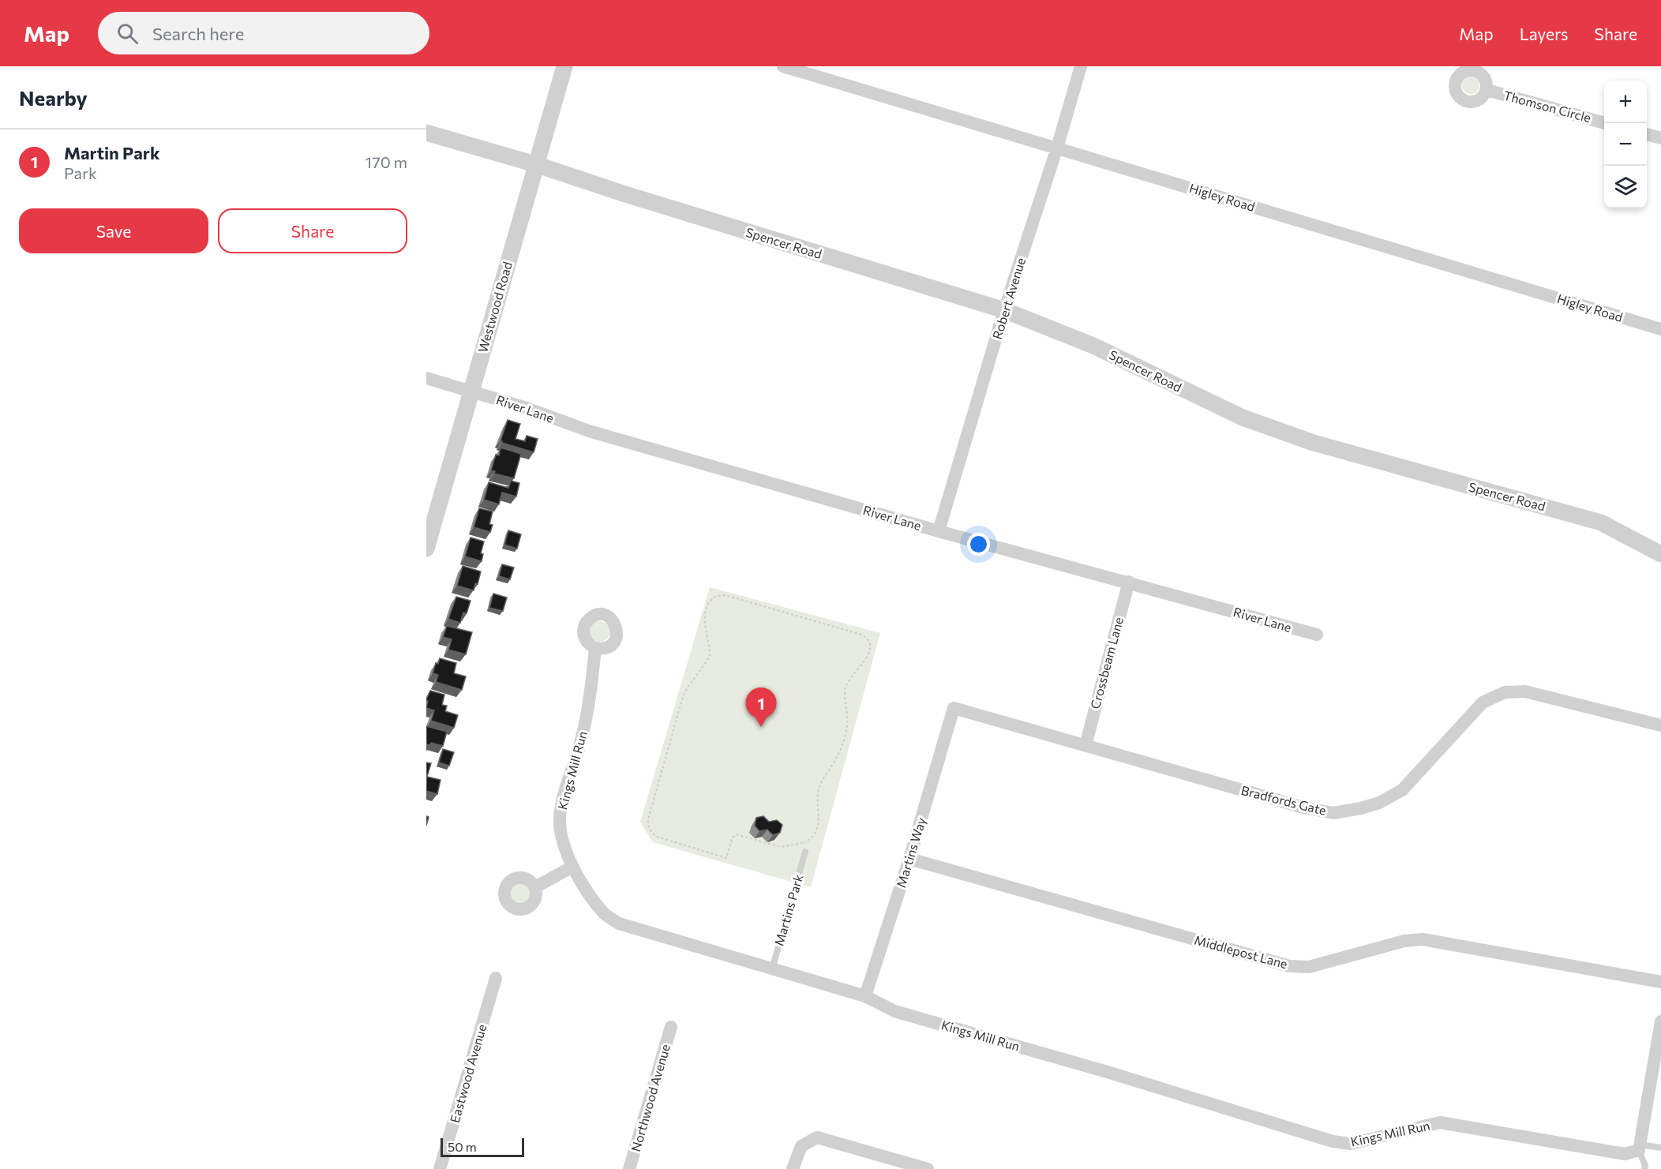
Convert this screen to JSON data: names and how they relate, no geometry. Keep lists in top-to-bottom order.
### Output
{
  "streets": {
    "street": [
      "Thomson Circle",
      "Higley Road",
      "Spencer Road",
      "Robert Avenue",
      "Westwood Road",
      "River Lane",
      "Crossbeam Lane",
      "Kings Mill Run",
      "Bradfords Gate",
      "Martins Way",
      "Middlepost Lane",
      "Eastwood Avenue",
      "Northwood Avenue"
    ],
    "lane": ["Martins Park"]
  },
  "crossings": [
    ["Higley Road", "Robert Avenue"],
    ["Spencer Road", "Robert Avenue"],
    ["Spencer Road", "Westwood Road"],
    ["Robert Avenue", "River Lane"],
    ["Westwood Road", "River Lane"],
    ["River Lane", "Crossbeam Lane"],
    ["Crossbeam Lane", "Bradfords Gate"],
    ["Kings Mill Run", "Martins Way"],
    ["Kings Mill Run", "Martins Park"],
    ["Bradfords Gate", "Martins Way"],
    ["Martins Way", "Middlepost Lane"]
  ],
  "scale_bar": "50 m",
  "page": {
    "header": "Map",
    "search": "Search here",
    "nav": ["Map", "Layers", "Share"],
    "heading": "Nearby",
    "map_buttons": ["+", "−"],
    "list": [
      {
        "mark": "1",
        "name": "Martin Park",
        "note": "Park",
        "value": "170 m"
      }
    ],
    "buttons": ["Save", "Share"],
    "pins": "1",
    "scale": "50 m"
  }
}
